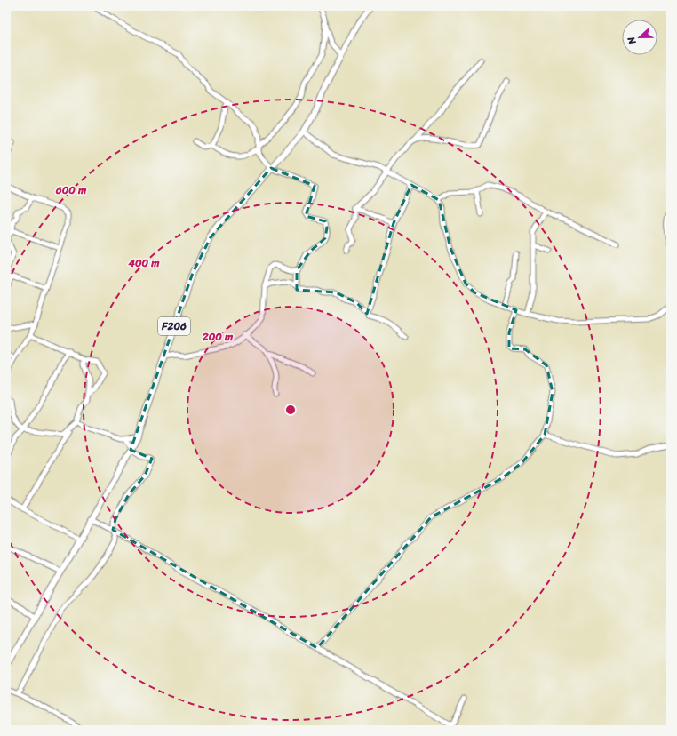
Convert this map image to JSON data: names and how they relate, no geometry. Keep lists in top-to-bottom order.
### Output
{
  "streets": {
    "main road": ["F206"]
  },
  "north": "left",
  "rings": ["600 m", "400 m", "200 m"]
}
